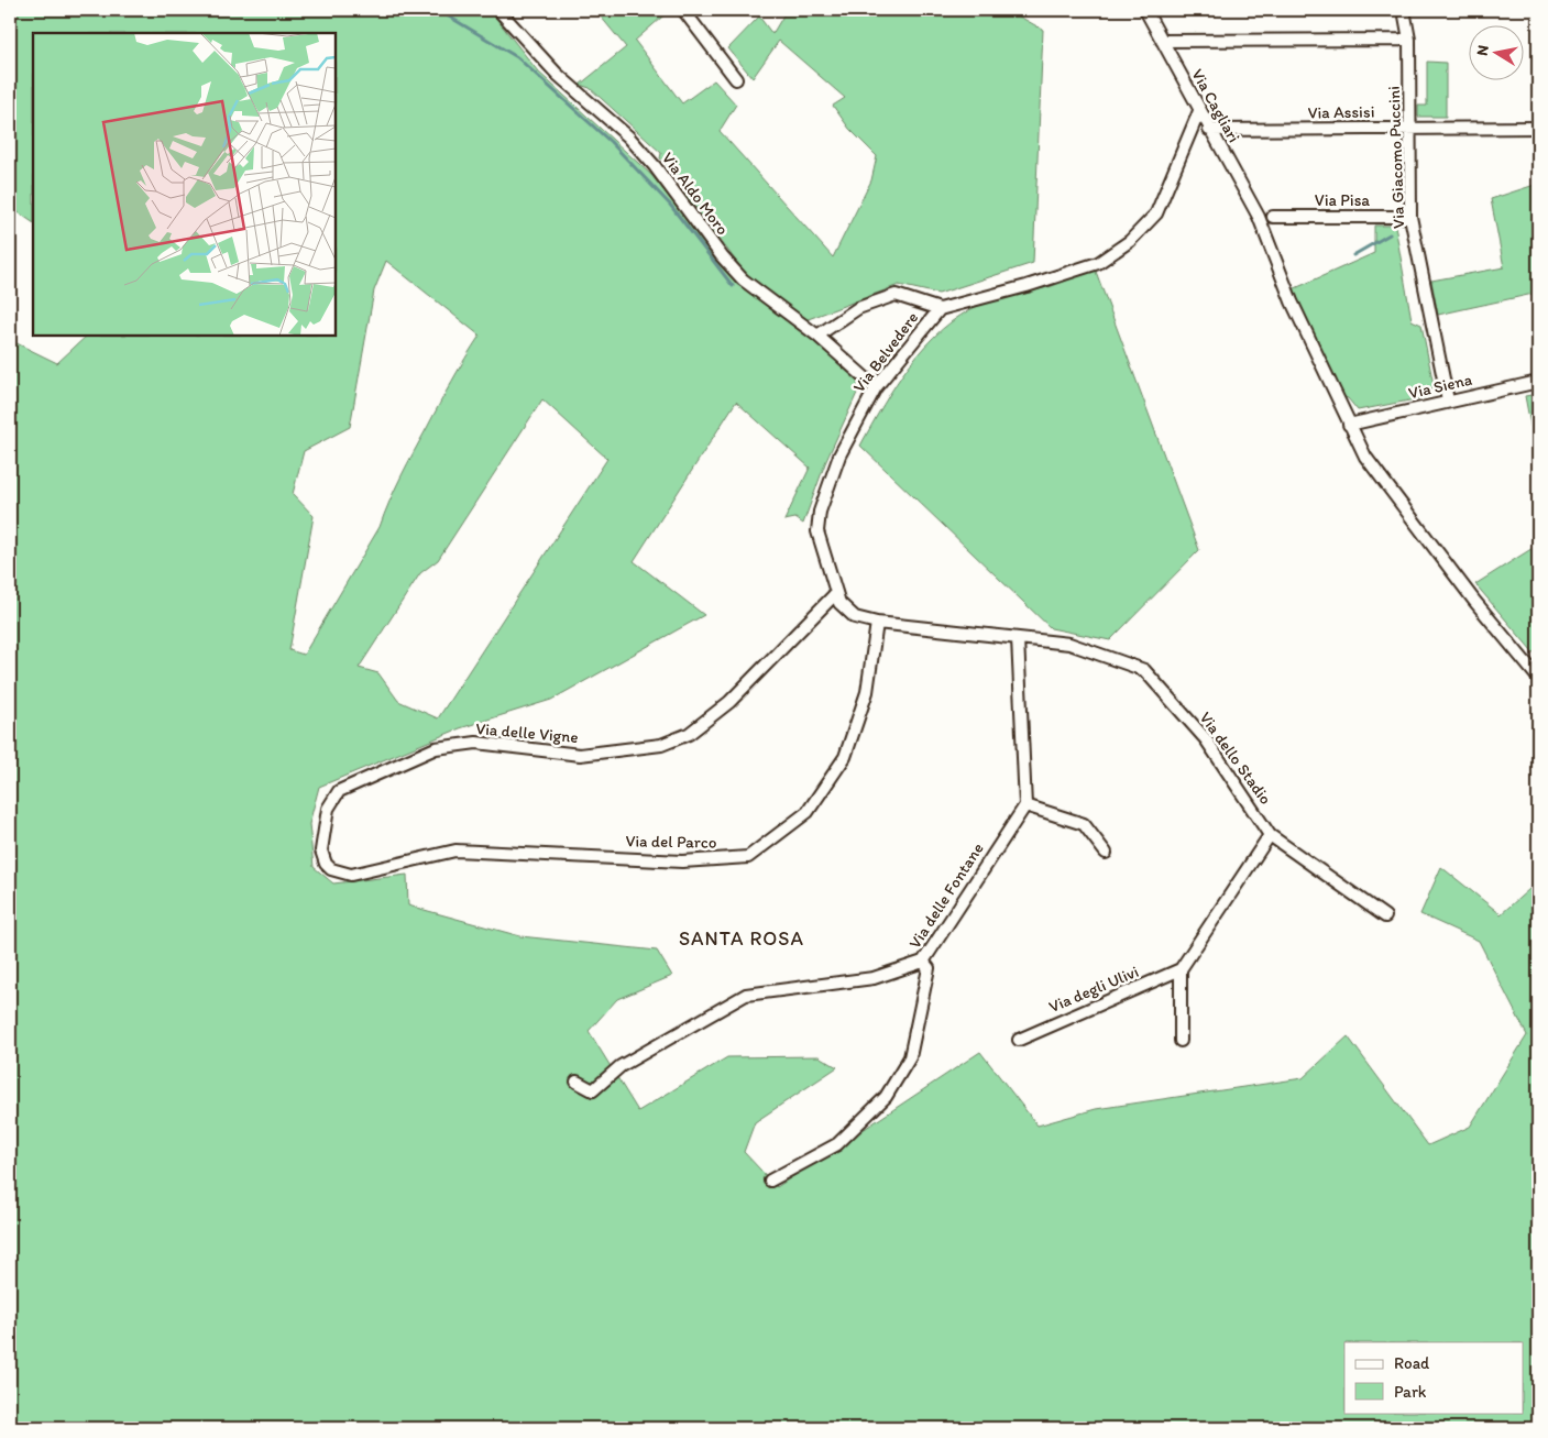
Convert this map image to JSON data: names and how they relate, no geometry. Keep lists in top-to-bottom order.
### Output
{
  "streets": {
    "street": [
      "Via Cagliari",
      "Via Assisi",
      "Via Giacomo Puccini",
      "Via Aldo Moro",
      "Via Pisa",
      "Via Belvedere",
      "Via Siena",
      "Via delle Vigne",
      "Via dello Stadio",
      "Via del Parco",
      "Via delle Fontane",
      "Via degli Ulivi"
    ]
  },
  "crossings": [
    ["Via Cagliari", "Via Assisi"],
    ["Via Cagliari", "Via Belvedere"],
    ["Via Cagliari", "Via Siena"],
    ["Via Assisi", "Via Giacomo Puccini"],
    ["Via Giacomo Puccini", "Via Pisa"],
    ["Via Giacomo Puccini", "Via Siena"],
    ["Via Aldo Moro", "Via Belvedere"],
    ["Via Belvedere", "Via delle Vigne"],
    ["Via Belvedere", "Via dello Stadio"],
    ["Via Belvedere", "Via del Parco"],
    ["Via delle Vigne", "Via del Parco"]
  ],
  "districts": ["SANTA ROSA"],
  "legend": ["Road", "Park"],
  "north": "left"
}
